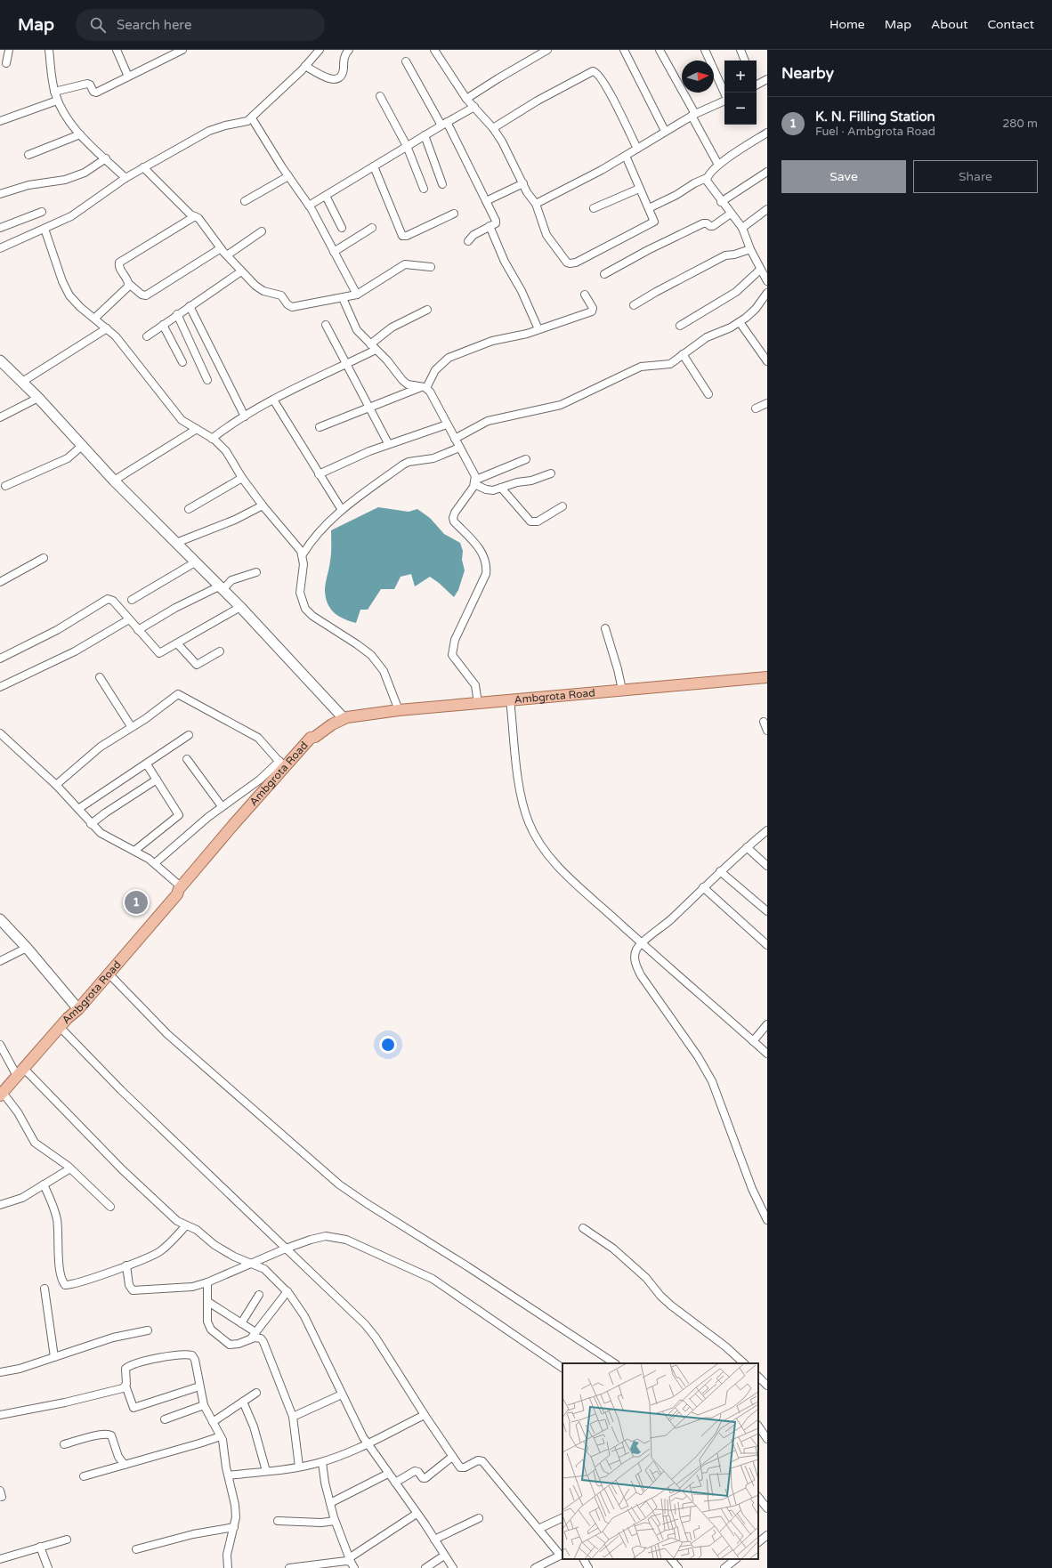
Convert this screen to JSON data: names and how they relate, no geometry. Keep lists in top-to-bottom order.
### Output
{
  "streets": {
    "main road": ["Ambgrota Road"]
  },
  "north": "right",
  "page": {
    "header": "Map",
    "search": "Search here",
    "nav": [
      "Home",
      "Map",
      "About",
      "Contact"
    ],
    "heading": "Nearby",
    "map_buttons": ["+", "−"],
    "list": [
      {
        "mark": "1",
        "name": "K. N. Filling Station",
        "note": "Fuel · Ambgrota Road",
        "value": "280 m"
      }
    ],
    "buttons": ["Save", "Share"],
    "pins": "1"
  }
}
